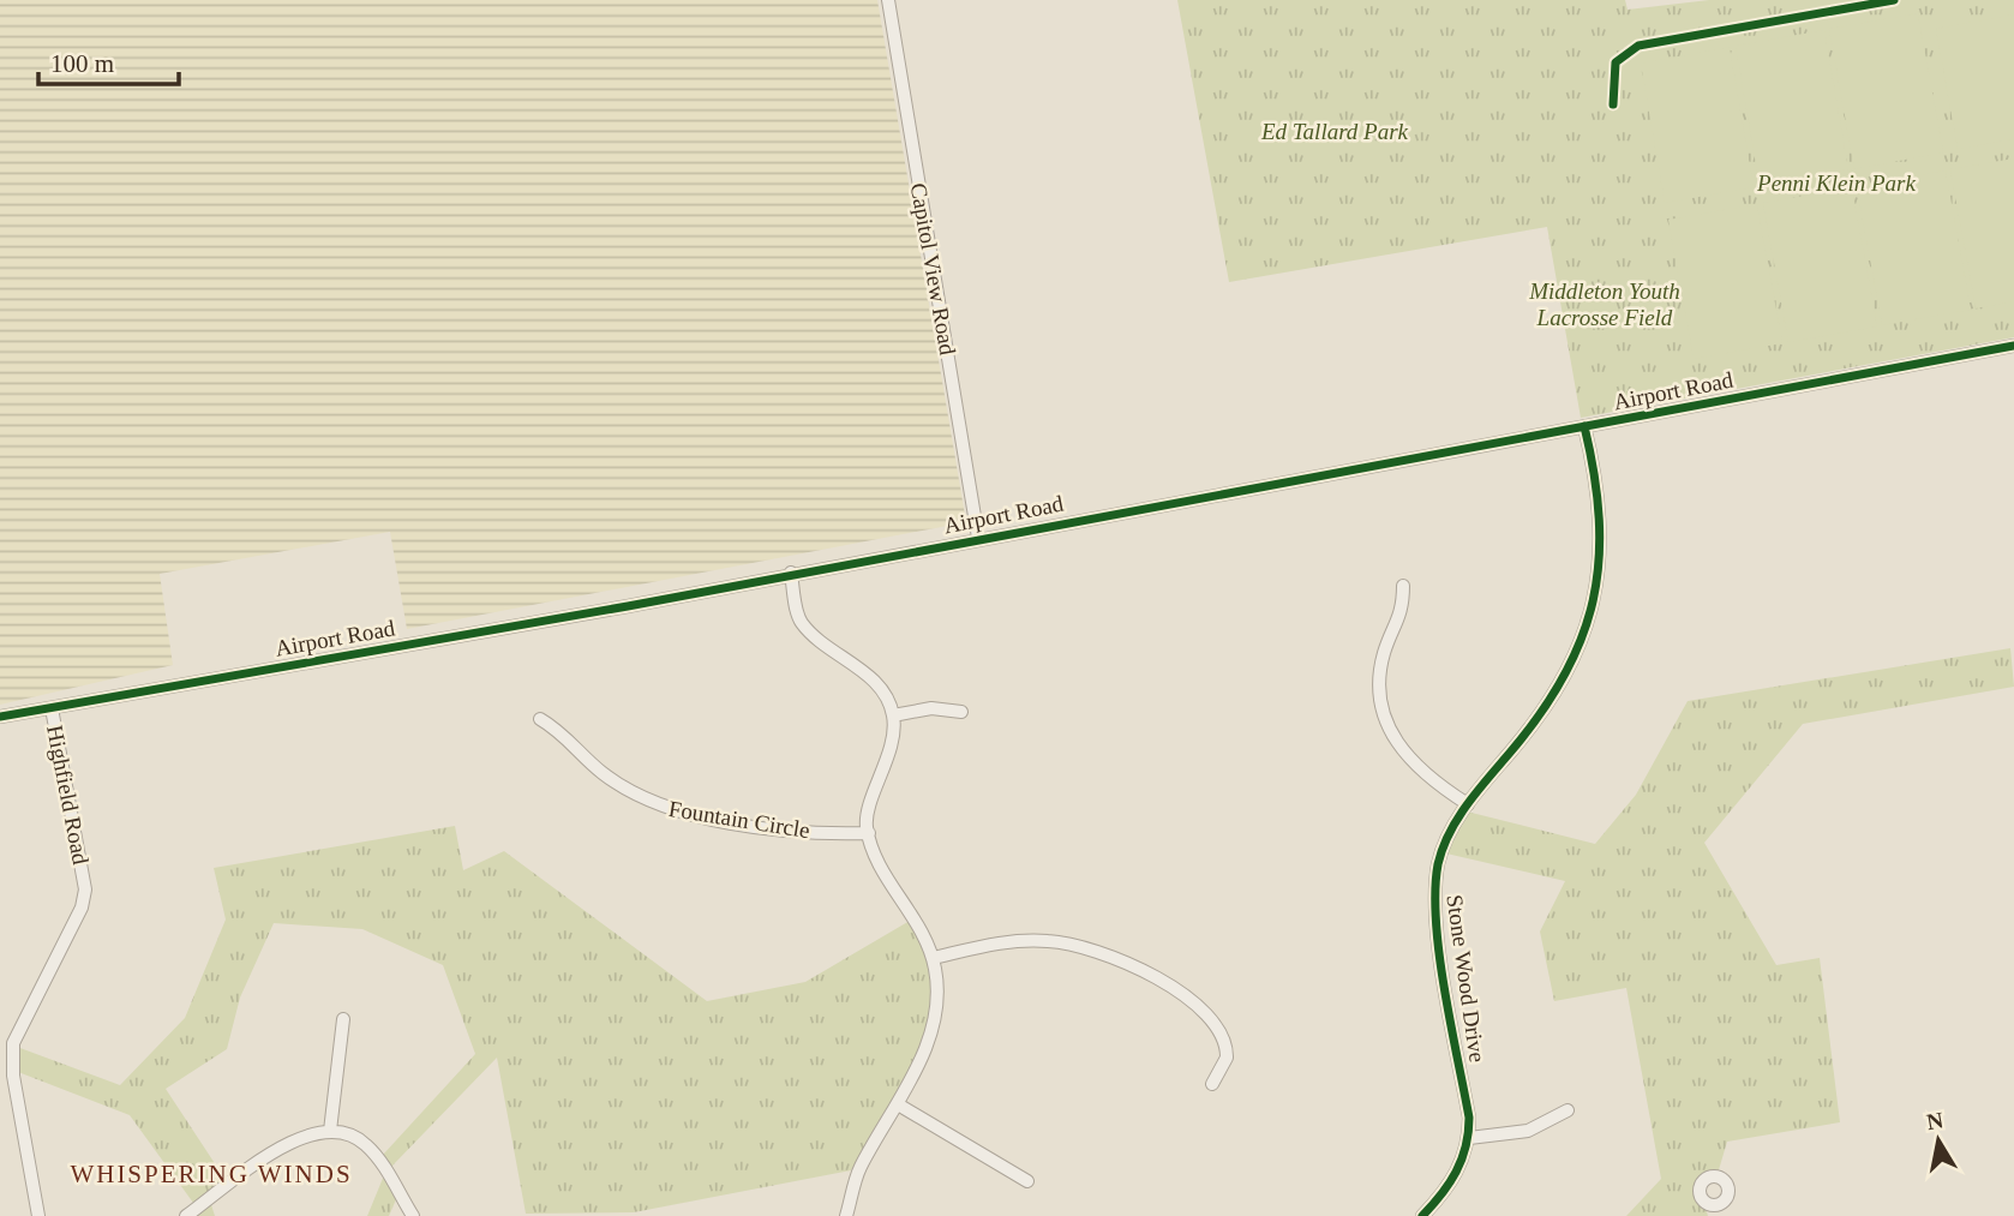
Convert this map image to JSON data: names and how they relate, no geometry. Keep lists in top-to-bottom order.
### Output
{
  "streets": {
    "street": [
      "Capitol View Road",
      "Airport Road",
      "Highfield Road",
      "Fountain Circle",
      "Stone Wood Drive"
    ]
  },
  "crossings": [
    ["Capitol View Road", "Airport Road"],
    ["Airport Road", "Highfield Road"],
    ["Airport Road", "Stone Wood Drive"]
  ],
  "districts": ["WHISPERING WINDS"],
  "parks": ["Ed Tallard Park", "Penni Klein Park", "Middleton Youth Lacrosse Field"],
  "scale_bar": "100 m",
  "north": "top"
}
